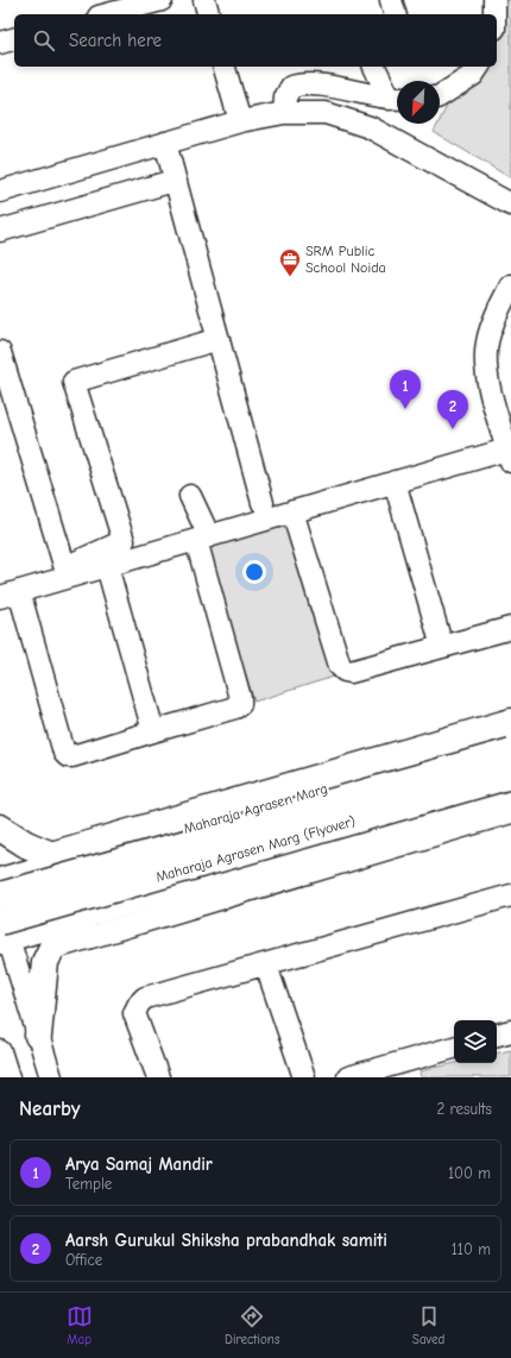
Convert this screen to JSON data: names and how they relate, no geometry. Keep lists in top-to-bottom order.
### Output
{
  "streets": {
    "main road": ["Maharaja Agrasen Marg", "Maharaja Agrasen Marg (Flyover)"]
  },
  "places": {
    "office": ["SRM Public School Noida"]
  },
  "north": "bottom left",
  "page": {
    "search": "Search here",
    "pins": ["1", "2"],
    "heading": ["Nearby", "2 results"],
    "list": [
      {
        "mark": "1",
        "name": "Arya Samaj Mandir",
        "note": "Temple",
        "value": "100 m"
      },
      {
        "mark": "2",
        "name": "Aarsh Gurukul Shiksha prabandhak samiti",
        "note": "Office",
        "value": "110 m"
      }
    ],
    "nav": ["Map", "Directions", "Saved"]
  }
}
